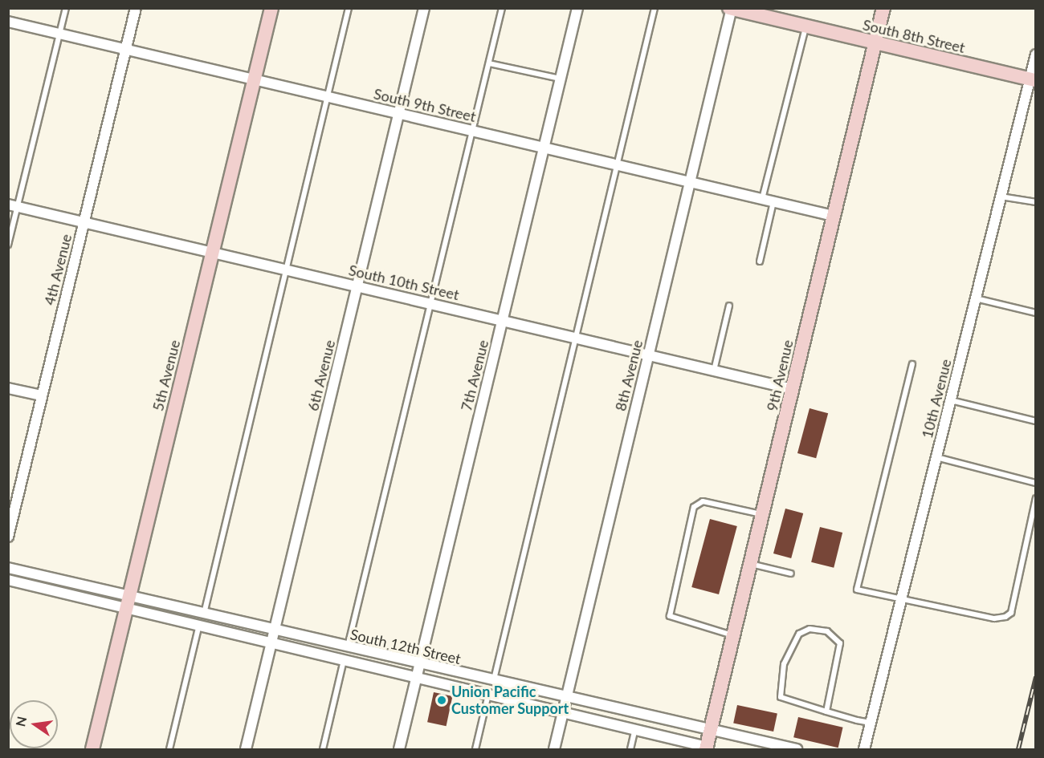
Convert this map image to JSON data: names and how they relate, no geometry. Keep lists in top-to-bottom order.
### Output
{
  "streets": {
    "street": [
      "South 8th Street",
      "South 9th Street",
      "4th Avenue",
      "South 10th Street",
      "5th Avenue",
      "6th Avenue",
      "7th Avenue",
      "8th Avenue",
      "9th Avenue",
      "10th Avenue",
      "South 12th Street"
    ]
  },
  "crossings": [
    ["South 8th Street", "8th Avenue"],
    ["South 8th Street", "9th Avenue"],
    ["South 8th Street", "10th Avenue"],
    ["South 9th Street", "4th Avenue"],
    ["South 9th Street", "5th Avenue"],
    ["South 9th Street", "6th Avenue"],
    ["South 9th Street", "7th Avenue"],
    ["South 9th Street", "8th Avenue"],
    ["South 9th Street", "9th Avenue"],
    ["4th Avenue", "South 10th Street"],
    ["South 10th Street", "5th Avenue"],
    ["South 10th Street", "6th Avenue"],
    ["South 10th Street", "7th Avenue"],
    ["South 10th Street", "8th Avenue"],
    ["South 10th Street", "9th Avenue"],
    ["5th Avenue", "South 12th Street"],
    ["6th Avenue", "South 12th Street"],
    ["7th Avenue", "South 12th Street"],
    ["8th Avenue", "South 12th Street"],
    ["9th Avenue", "South 12th Street"]
  ],
  "places": ["Union Pacific Customer Support"],
  "north": "left"
}
